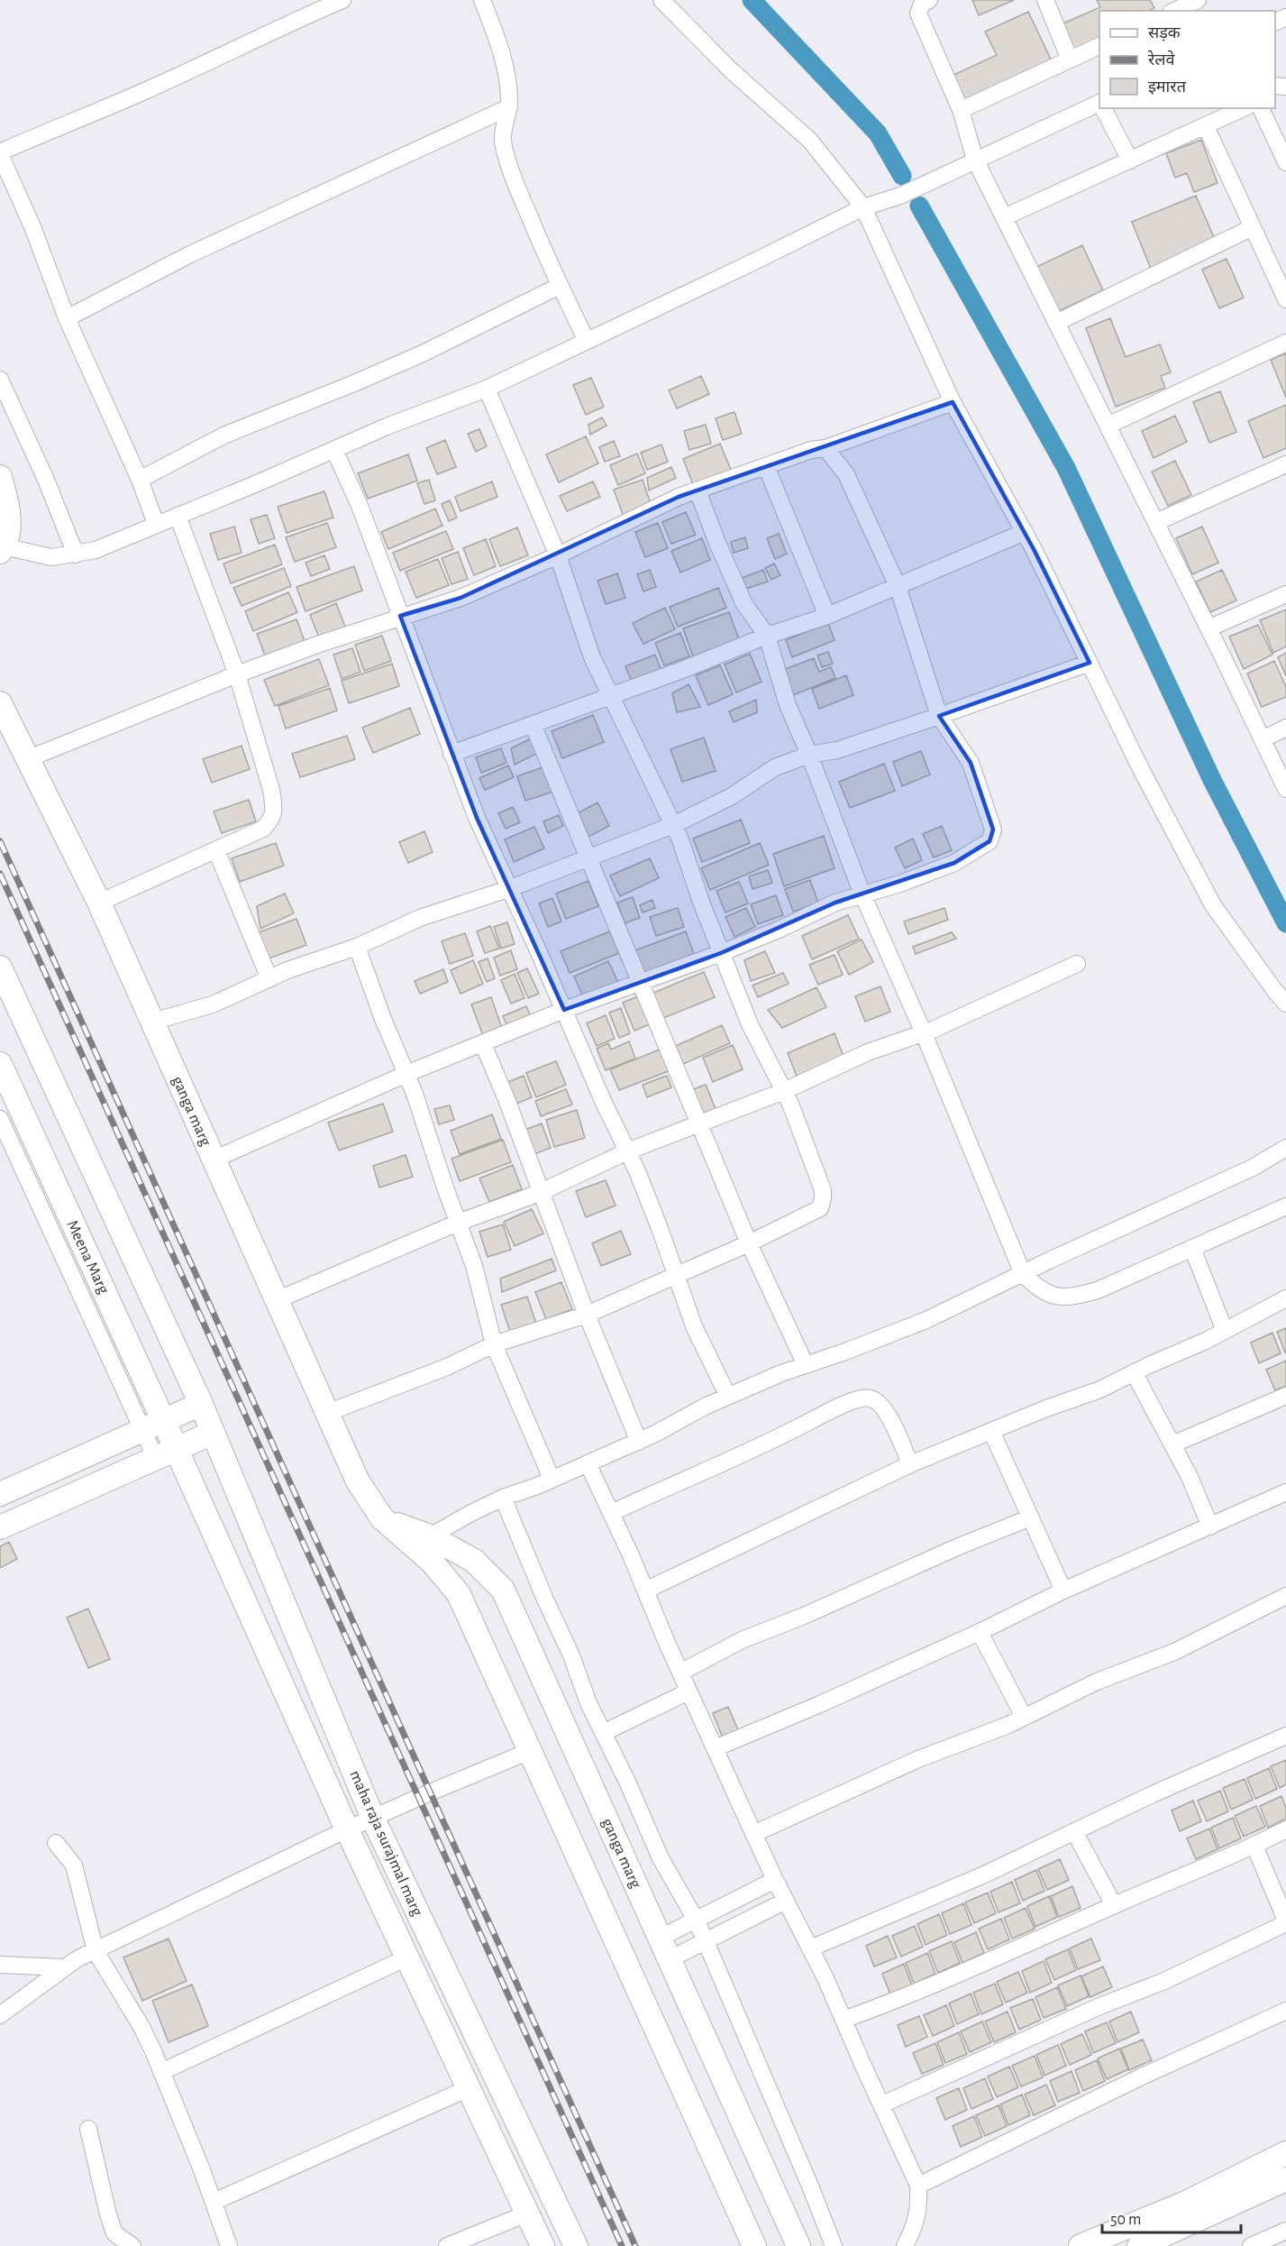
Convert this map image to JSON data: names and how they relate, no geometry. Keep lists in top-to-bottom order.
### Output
{
  "streets": {
    "street": ["ganga marg", "Meena Marg", "maha raja surajmal marg"]
  },
  "crossings": [
    ["Meena Marg", "maha raja surajmal marg"]
  ],
  "legend": ["सड़क", "रेलवे", "इमारत"],
  "scale_bar": "50 m"
}
